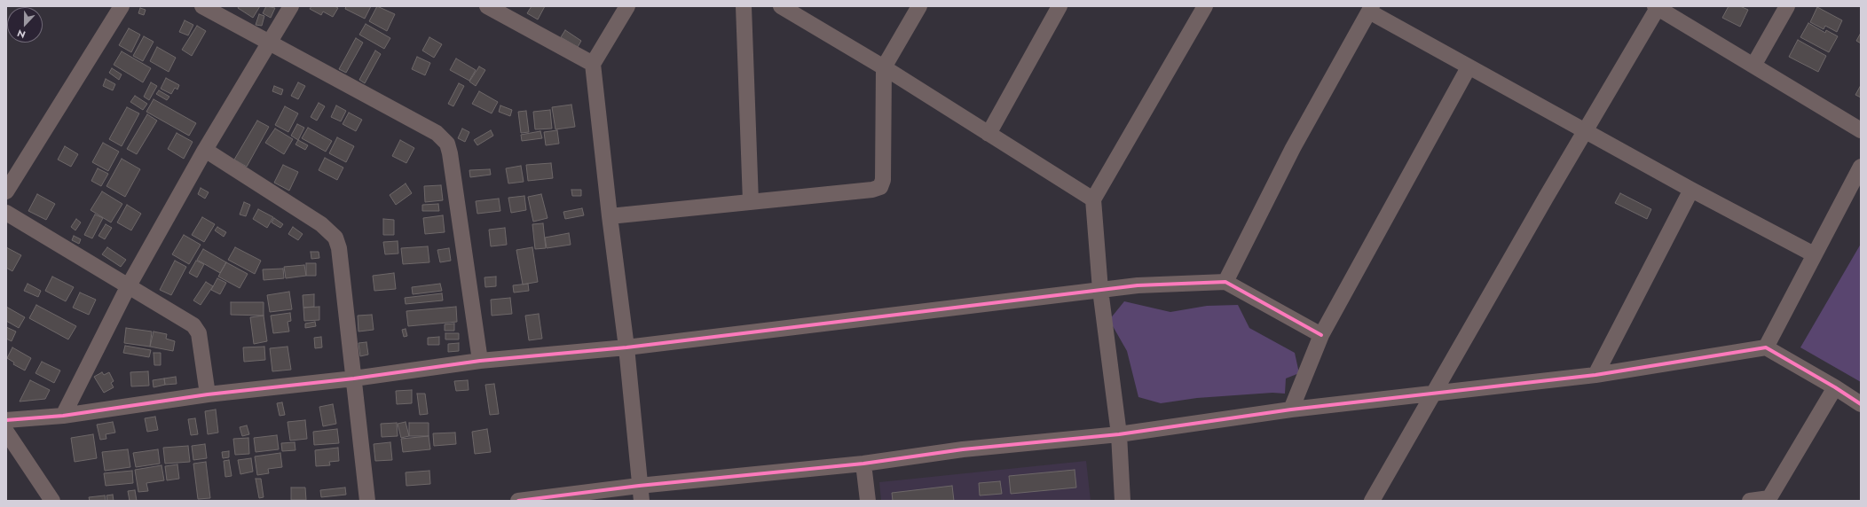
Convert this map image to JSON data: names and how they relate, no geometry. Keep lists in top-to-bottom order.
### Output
{
  "north": "bottom"
}
